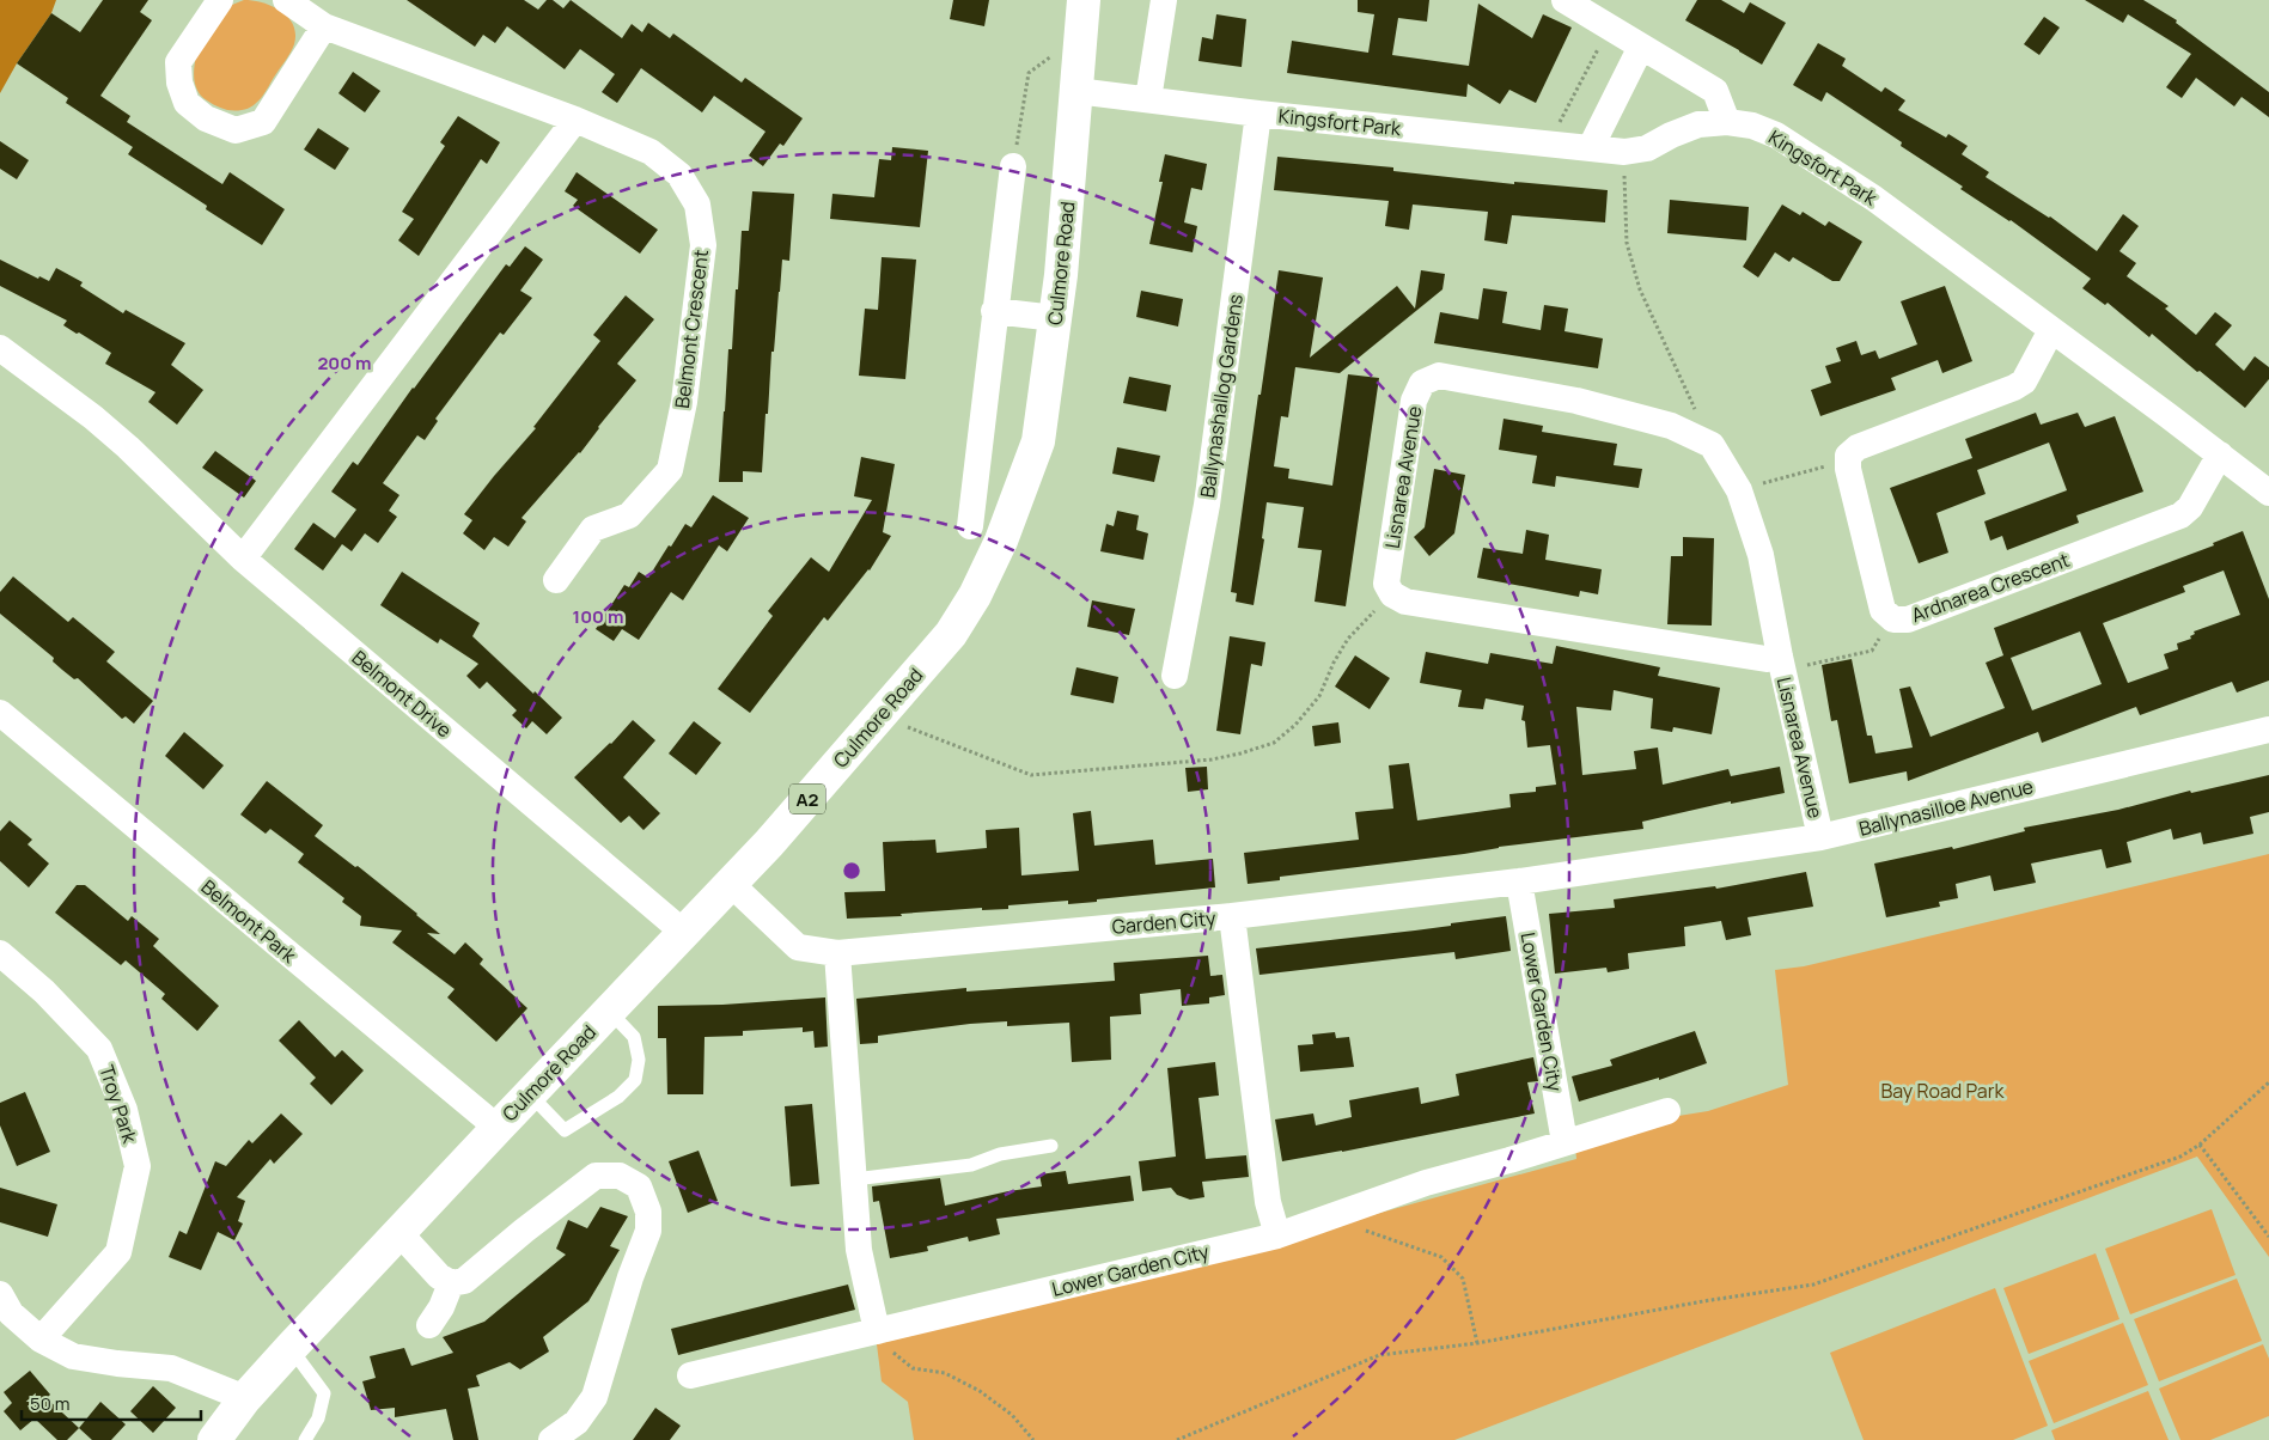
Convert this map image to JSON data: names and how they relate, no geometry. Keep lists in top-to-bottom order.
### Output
{
  "streets": {
    "highway": ["Culmore Road", "A2"],
    "street": [
      "Kingsfort Park",
      "Belmont Crescent",
      "Ballynashallog Gardens",
      "Lisnarea Avenue",
      "Ardnarea Crescent",
      "Belmont Drive",
      "Ballynasilloe Avenue",
      "Belmont Park",
      "Garden City",
      "Lower Garden City",
      "Troy Park"
    ]
  },
  "crossings": [
    ["Kingsfort Park", "Culmore Road"],
    ["Kingsfort Park", "Ballynashallog Gardens"],
    ["Kingsfort Park", "Ardnarea Crescent"],
    ["Culmore Road", "Belmont Drive"],
    ["Culmore Road", "Belmont Park"],
    ["Culmore Road", "Garden City"],
    ["Lisnarea Avenue", "Ballynasilloe Avenue"],
    ["Ballynasilloe Avenue", "Garden City"],
    ["Garden City", "Lower Garden City"]
  ],
  "parks": ["Bay Road Park"],
  "scale_bar": "50 m",
  "rings": ["200 m", "100 m"]
}
